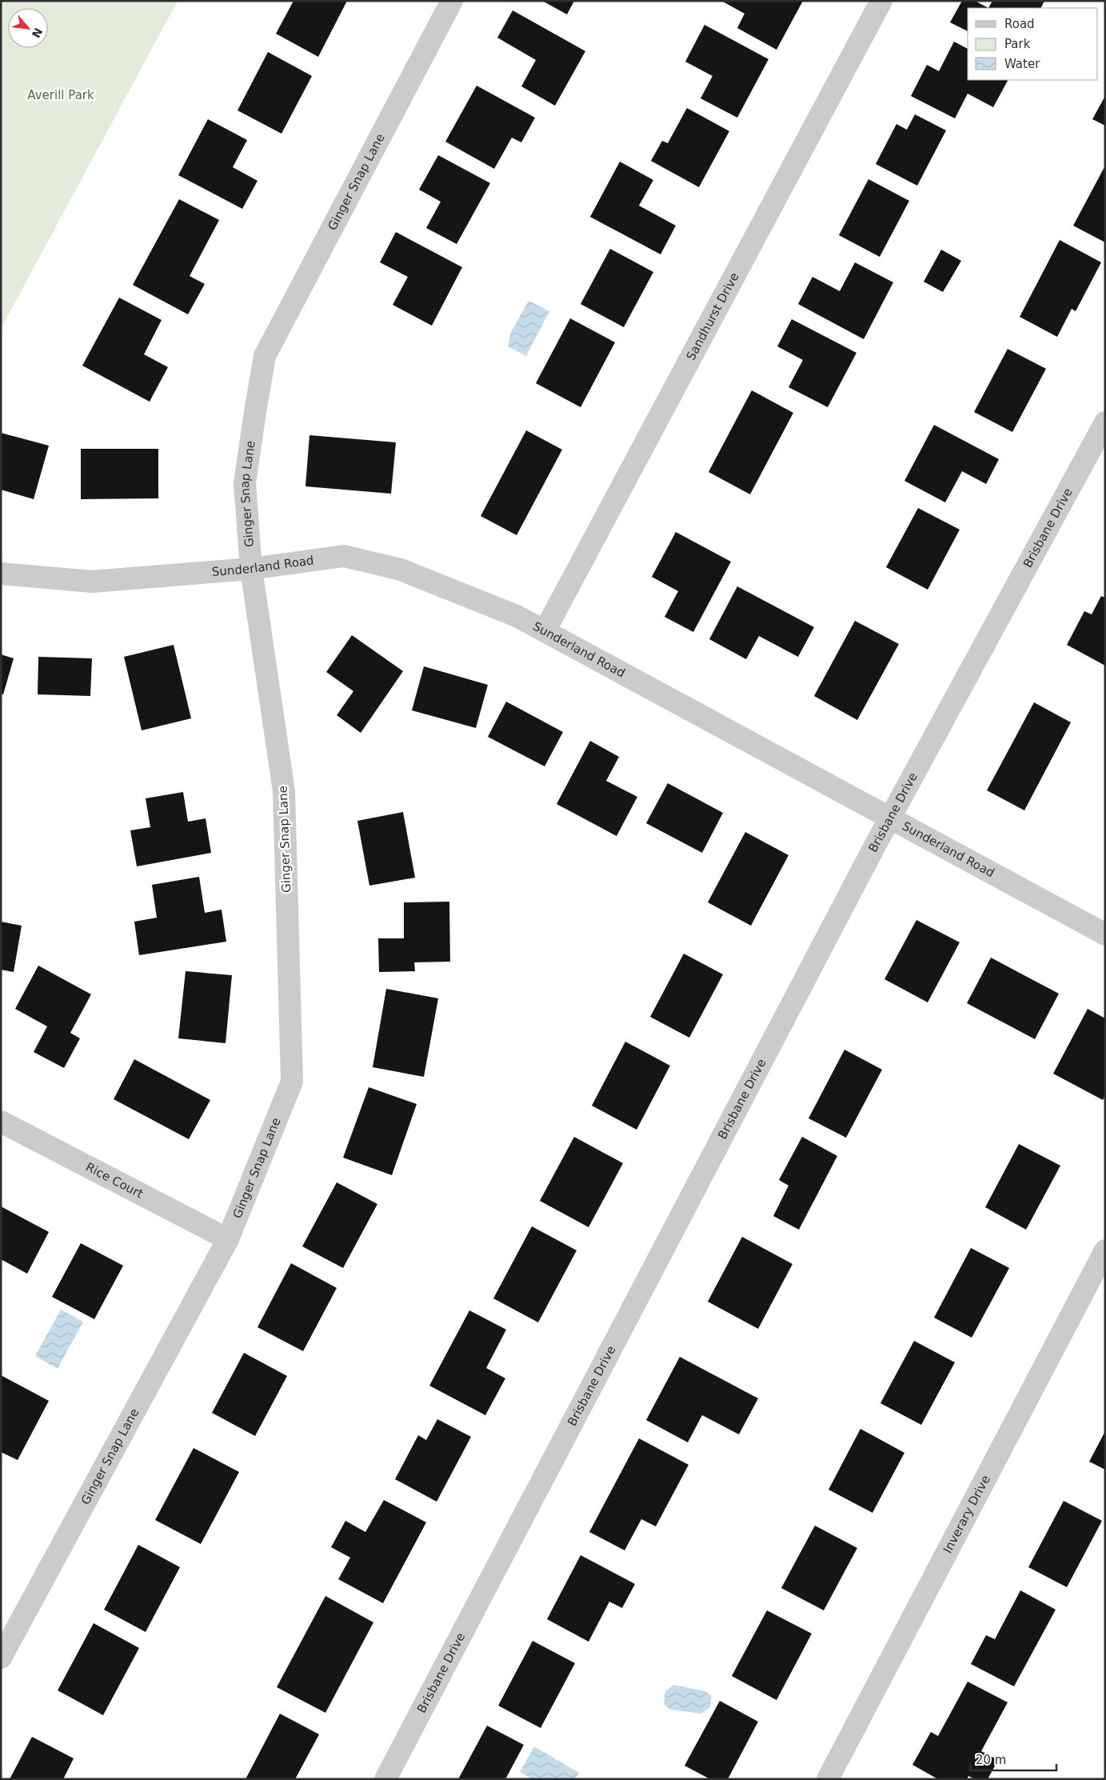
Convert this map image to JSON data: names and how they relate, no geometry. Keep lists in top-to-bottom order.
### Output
{
  "streets": {
    "street": [
      "Ginger Snap Lane",
      "Sandhurst Drive",
      "Brisbane Drive",
      "Sunderland Road",
      "Rice Court",
      "Inverary Drive"
    ]
  },
  "crossings": [
    ["Ginger Snap Lane", "Sunderland Road"],
    ["Ginger Snap Lane", "Rice Court"],
    ["Sandhurst Drive", "Sunderland Road"],
    ["Brisbane Drive", "Sunderland Road"]
  ],
  "parks": ["Averill Park"],
  "legend": ["Road", "Park", "Water"],
  "scale_bar": "20 m",
  "north": "bottom right"
}
